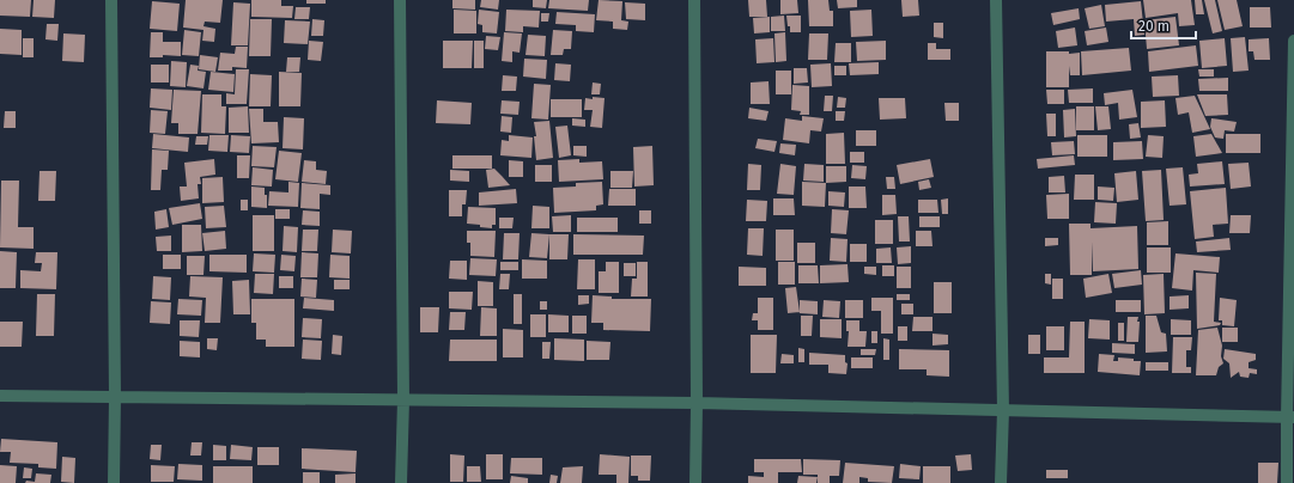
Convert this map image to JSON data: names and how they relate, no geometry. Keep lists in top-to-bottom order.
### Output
{
  "scale_bar": "20 m"
}
